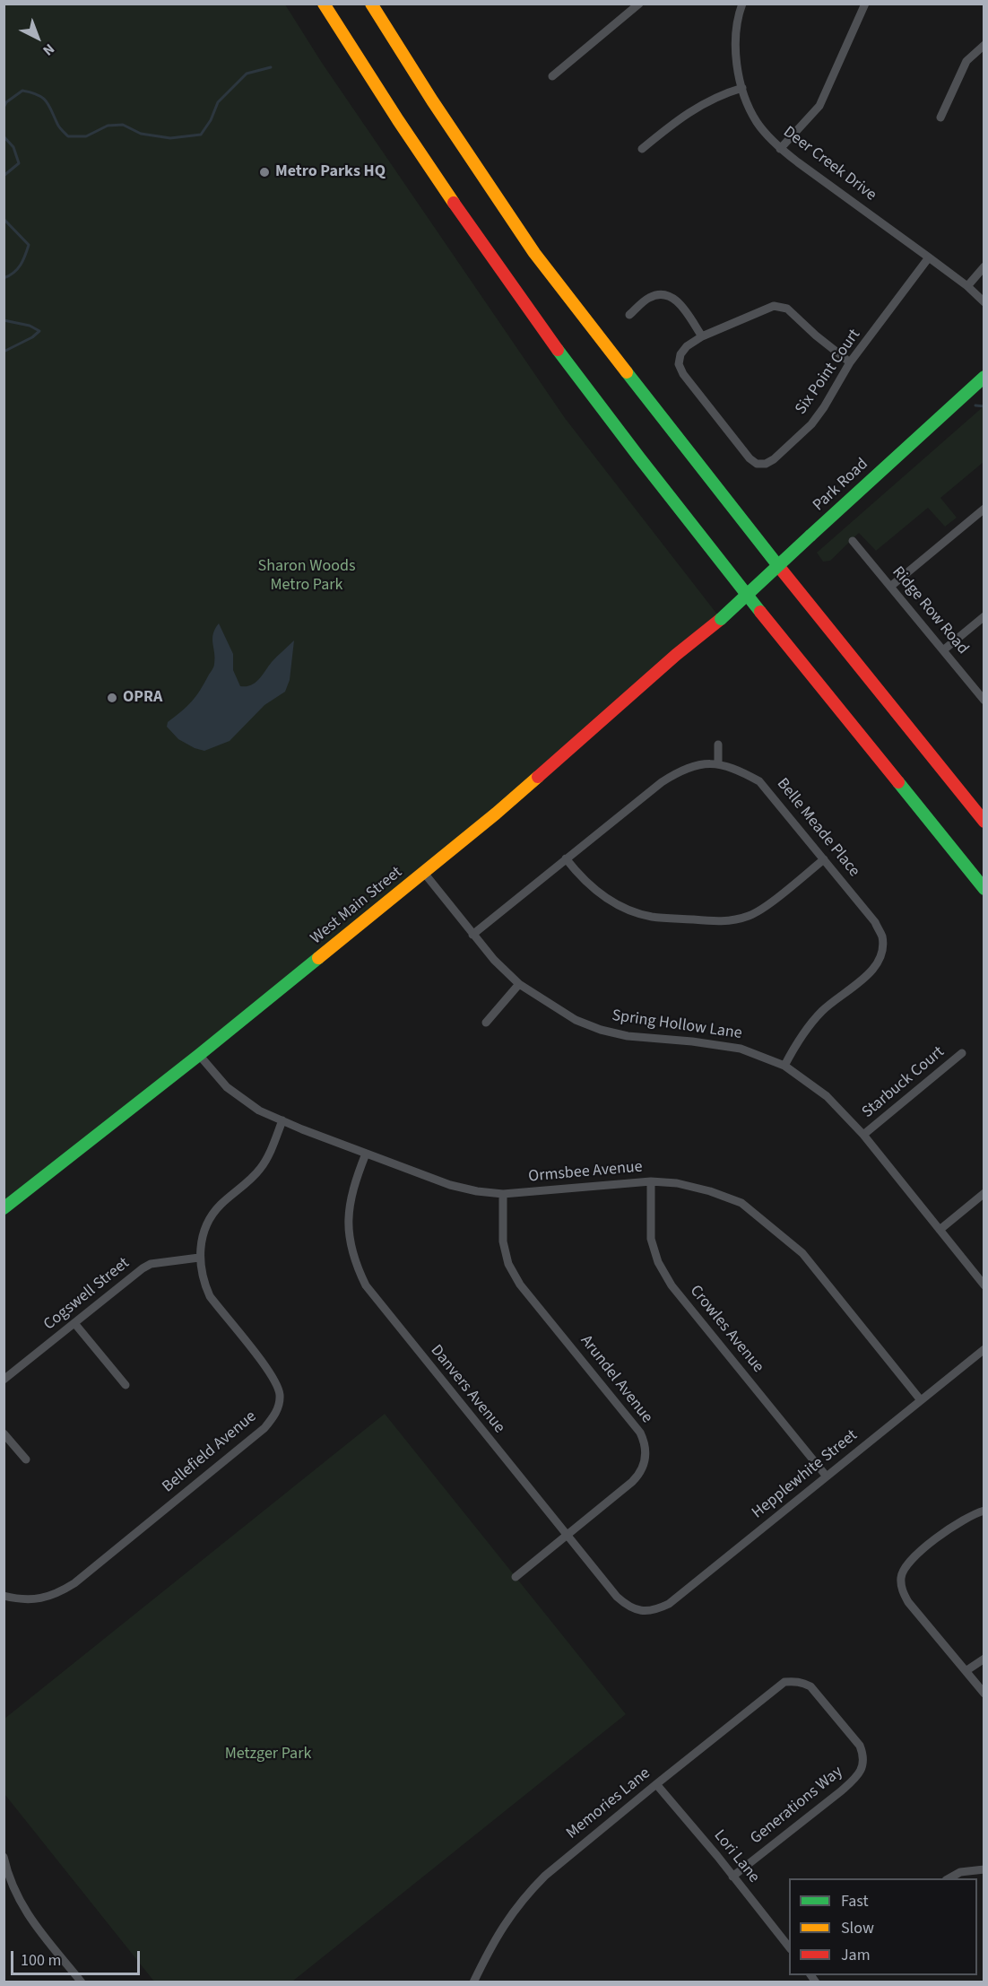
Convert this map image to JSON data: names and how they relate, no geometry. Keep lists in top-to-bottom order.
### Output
{
  "streets": {
    "main road": ["Park Road", "West Main Street"],
    "street": [
      "Deer Creek Drive",
      "Six Point Court",
      "Ridge Row Road",
      "Belle Meade Place",
      "Spring Hollow Lane",
      "Starbuck Court",
      "Ormsbee Avenue",
      "Cogswell Street",
      "Crowles Avenue",
      "Arundel Avenue",
      "Danvers Avenue",
      "Bellefield Avenue",
      "Hepplewhite Street",
      "Memories Lane",
      "Generations Way",
      "Lori Lane"
    ]
  },
  "crossings": [
    ["Deer Creek Drive", "Six Point Court"],
    ["Park Road", "West Main Street"],
    ["Belle Meade Place", "Spring Hollow Lane"],
    ["West Main Street", "Spring Hollow Lane"],
    ["West Main Street", "Ormsbee Avenue"],
    ["Spring Hollow Lane", "Starbuck Court"],
    ["Ormsbee Avenue", "Crowles Avenue"],
    ["Ormsbee Avenue", "Arundel Avenue"],
    ["Ormsbee Avenue", "Danvers Avenue"],
    ["Ormsbee Avenue", "Bellefield Avenue"],
    ["Ormsbee Avenue", "Hepplewhite Street"],
    ["Cogswell Street", "Bellefield Avenue"],
    ["Crowles Avenue", "Hepplewhite Street"],
    ["Arundel Avenue", "Danvers Avenue"],
    ["Danvers Avenue", "Hepplewhite Street"],
    ["Memories Lane", "Generations Way"],
    ["Memories Lane", "Lori Lane"],
    ["Generations Way", "Lori Lane"]
  ],
  "parks": ["Sharon Woods Metro Park", "Metzger Park"],
  "places": ["Metro Parks HQ", "OPRA"],
  "legend": ["Fast", "Slow", "Jam"],
  "scale_bar": "100 m",
  "north": "bottom right"
}
